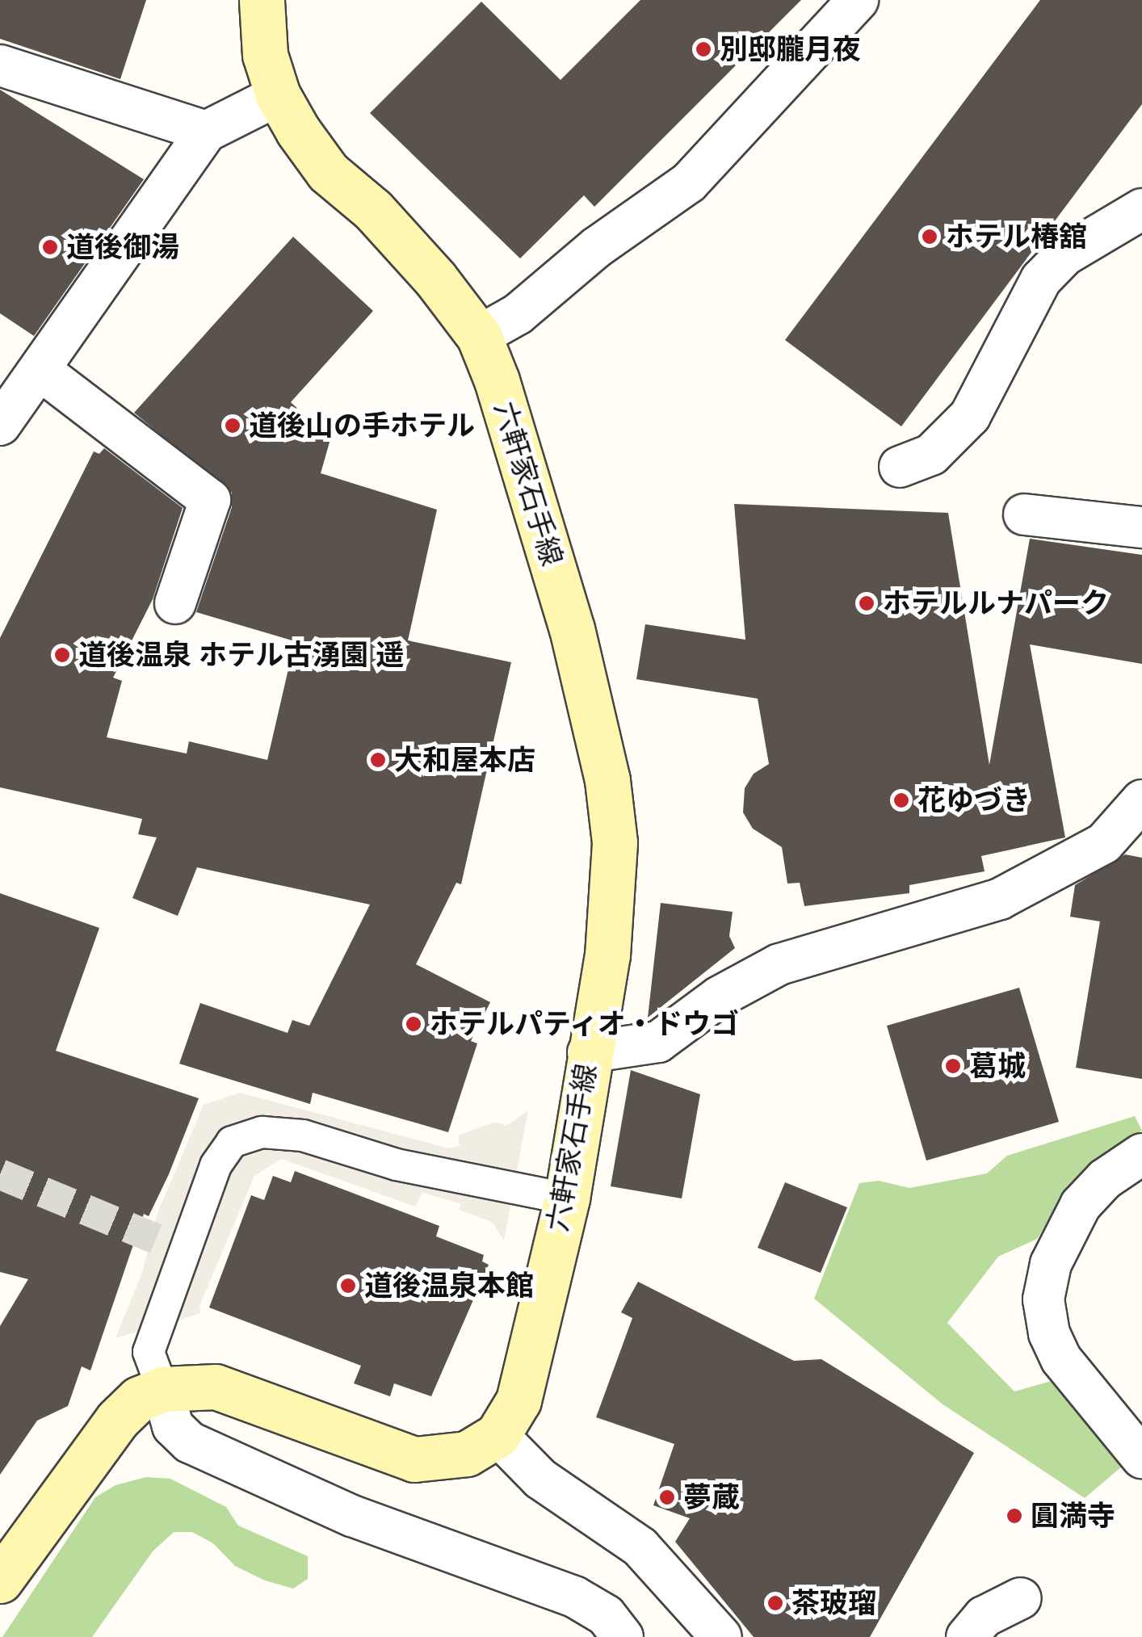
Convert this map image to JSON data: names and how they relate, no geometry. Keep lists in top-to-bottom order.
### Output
{
  "streets": {
    "main road": ["六軒家石手線"]
  },
  "places": [
    "別邸朧月夜",
    "ホテル椿舘",
    "道後御湯",
    "道後山の手ホテル",
    "ホテルルナパーク",
    "道後温泉 ホテル古湧園 遥",
    "大和屋本店",
    "花ゆづき",
    "ホテルパティオ・ドウゴ",
    "葛城",
    "道後温泉本館",
    "夢蔵",
    "圓満寺",
    "茶玻瑠"
  ]
}
